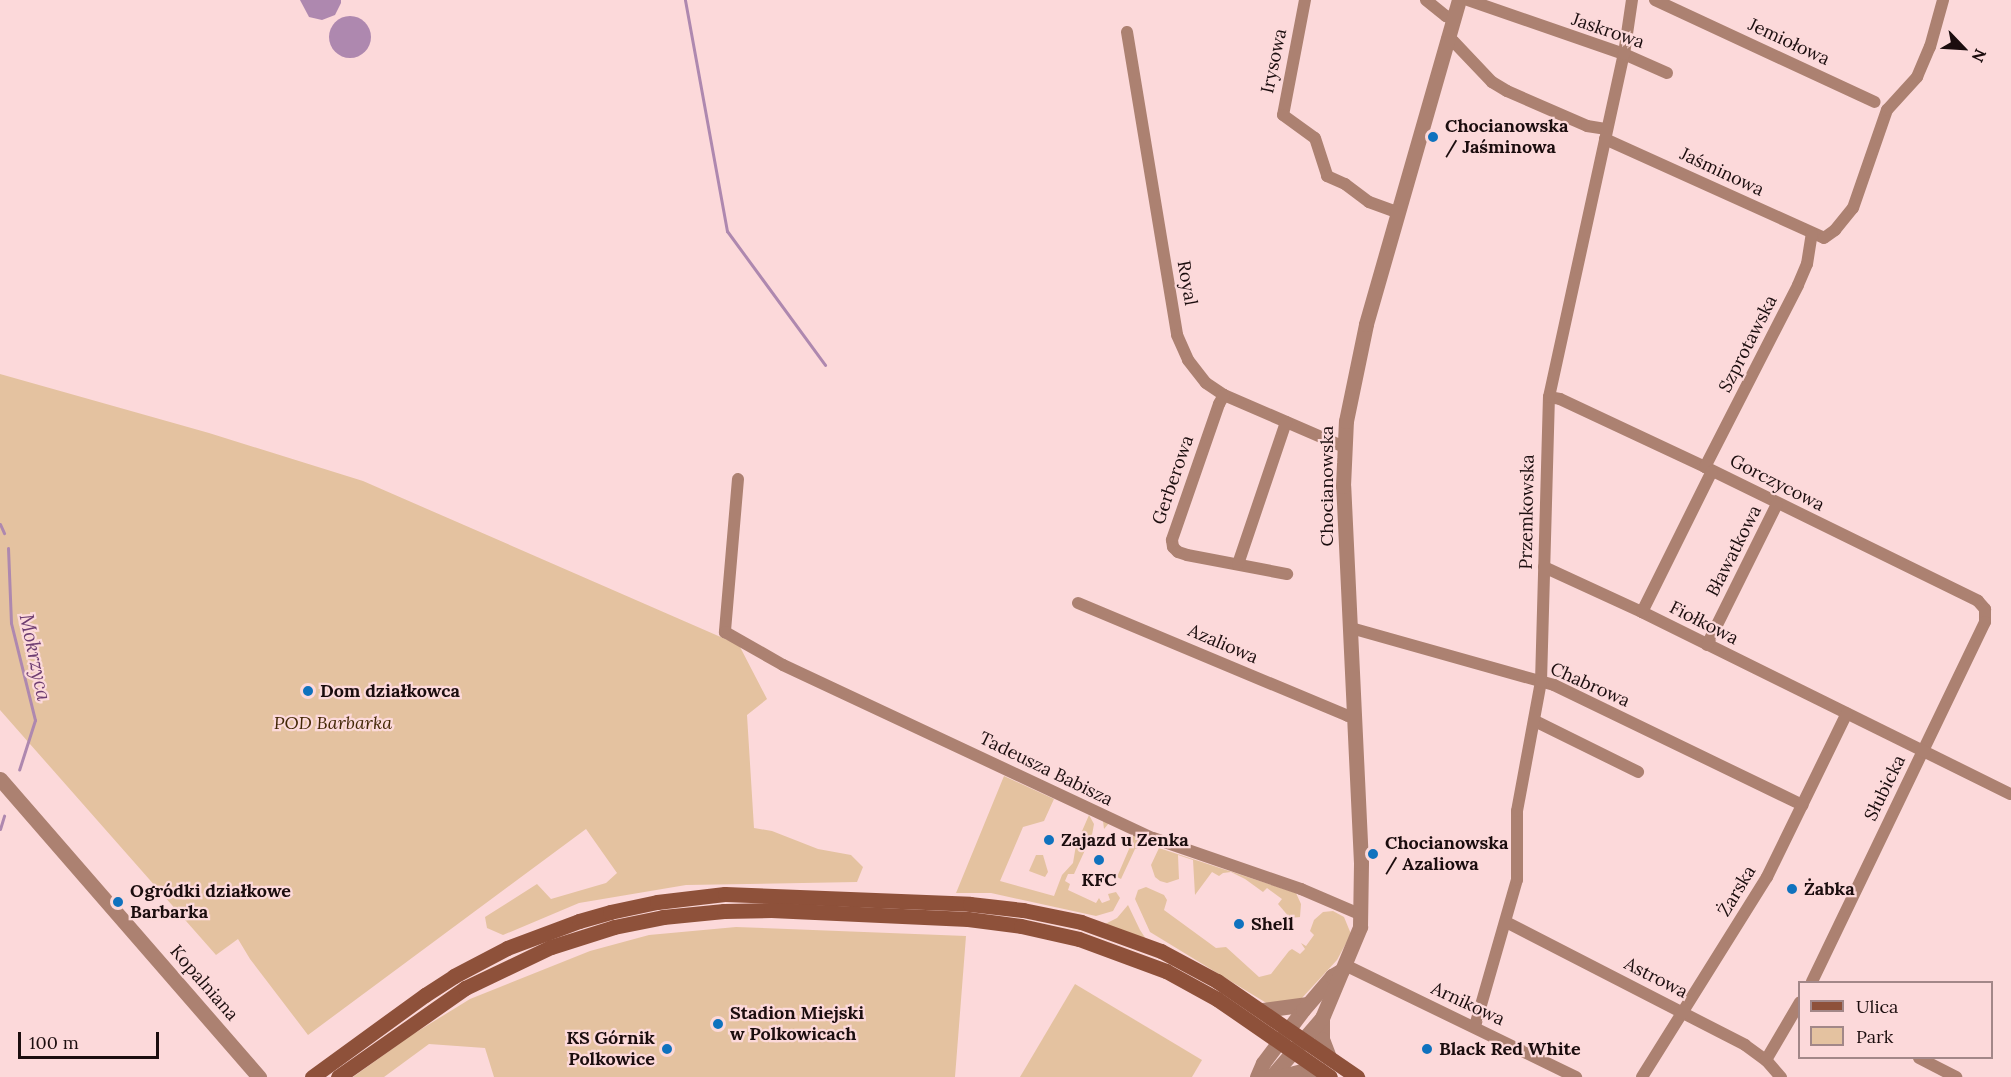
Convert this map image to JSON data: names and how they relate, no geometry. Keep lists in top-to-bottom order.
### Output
{
  "streets": {
    "street": [
      "Jaskrowa",
      "Jemiołowa",
      "Irysowa",
      "Jaśminowa",
      "Royal",
      "Szprotawska",
      "Gerberowa",
      "Gorczycowa",
      "Chocianowska",
      "Przemkowska",
      "Bławatkowa",
      "Fiołkowa",
      "Azaliowa",
      "Chabrowa",
      "Tadeusza Babisza",
      "Słubicka",
      "Żarska",
      "Astrowa",
      "Kopalniana",
      "Arnikowa"
    ]
  },
  "crossings": [
    ["Jaskrowa", "Przemkowska"],
    ["Irysowa", "Chocianowska"],
    ["Jaśminowa", "Szprotawska"],
    ["Jaśminowa", "Chocianowska"],
    ["Jaśminowa", "Przemkowska"],
    ["Royal", "Gerberowa"],
    ["Royal", "Chocianowska"],
    ["Szprotawska", "Gorczycowa"],
    ["Szprotawska", "Fiołkowa"],
    ["Gorczycowa", "Przemkowska"],
    ["Gorczycowa", "Bławatkowa"],
    ["Gorczycowa", "Słubicka"],
    ["Chocianowska", "Azaliowa"],
    ["Chocianowska", "Chabrowa"],
    ["Chocianowska", "Tadeusza Babisza"],
    ["Chocianowska", "Arnikowa"],
    ["Przemkowska", "Fiołkowa"],
    ["Przemkowska", "Chabrowa"],
    ["Przemkowska", "Astrowa"],
    ["Przemkowska", "Arnikowa"],
    ["Bławatkowa", "Fiołkowa"],
    ["Fiołkowa", "Słubicka"],
    ["Fiołkowa", "Żarska"],
    ["Chabrowa", "Żarska"],
    ["Żarska", "Astrowa"]
  ],
  "water": ["Mokrzyca"],
  "parks": ["POD Barbarka"],
  "places": [
    "Chocianowska / Jaśminowa",
    "Dom działkowca",
    "Zajazd u Zenka",
    "Chocianowska / Azaliowa",
    "KFC",
    "Żabka",
    "Ogródki działkowe Barbarka",
    "Shell",
    "Stadion Miejski w Polkowicach",
    "KS Górnik Polkowice",
    "Black Red White"
  ],
  "legend": ["Ulica", "Park"],
  "scale_bar": "100 m",
  "north": "bottom right"
}
